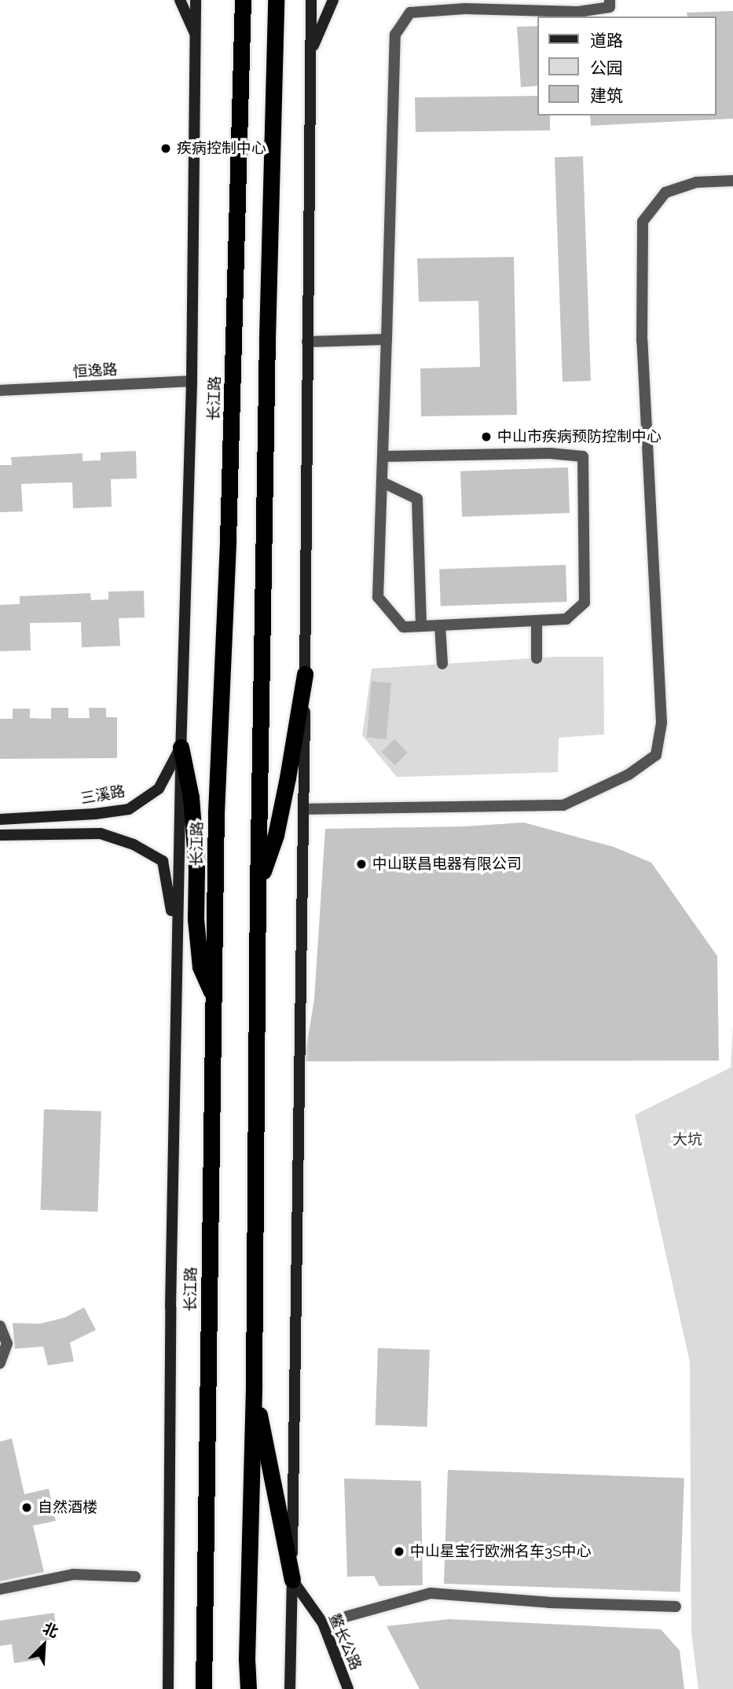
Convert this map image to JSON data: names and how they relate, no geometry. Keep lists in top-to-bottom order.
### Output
{
  "streets": {
    "highway": ["长江路"],
    "main road": ["三溪路", "鳌长公路"],
    "street": ["恒逸路"]
  },
  "crossings": [
    ["恒逸路", "长江路"],
    ["长江路", "三溪路"]
  ],
  "parks": ["大坑"],
  "places": [
    "疾病控制中心",
    "中山市疾病预防控制中心",
    "中山联昌电器有限公司",
    "自然酒楼",
    "中山星宝行欧洲名车3S中心"
  ],
  "legend": ["道路", "公园", "建筑"],
  "north": "top right"
}
